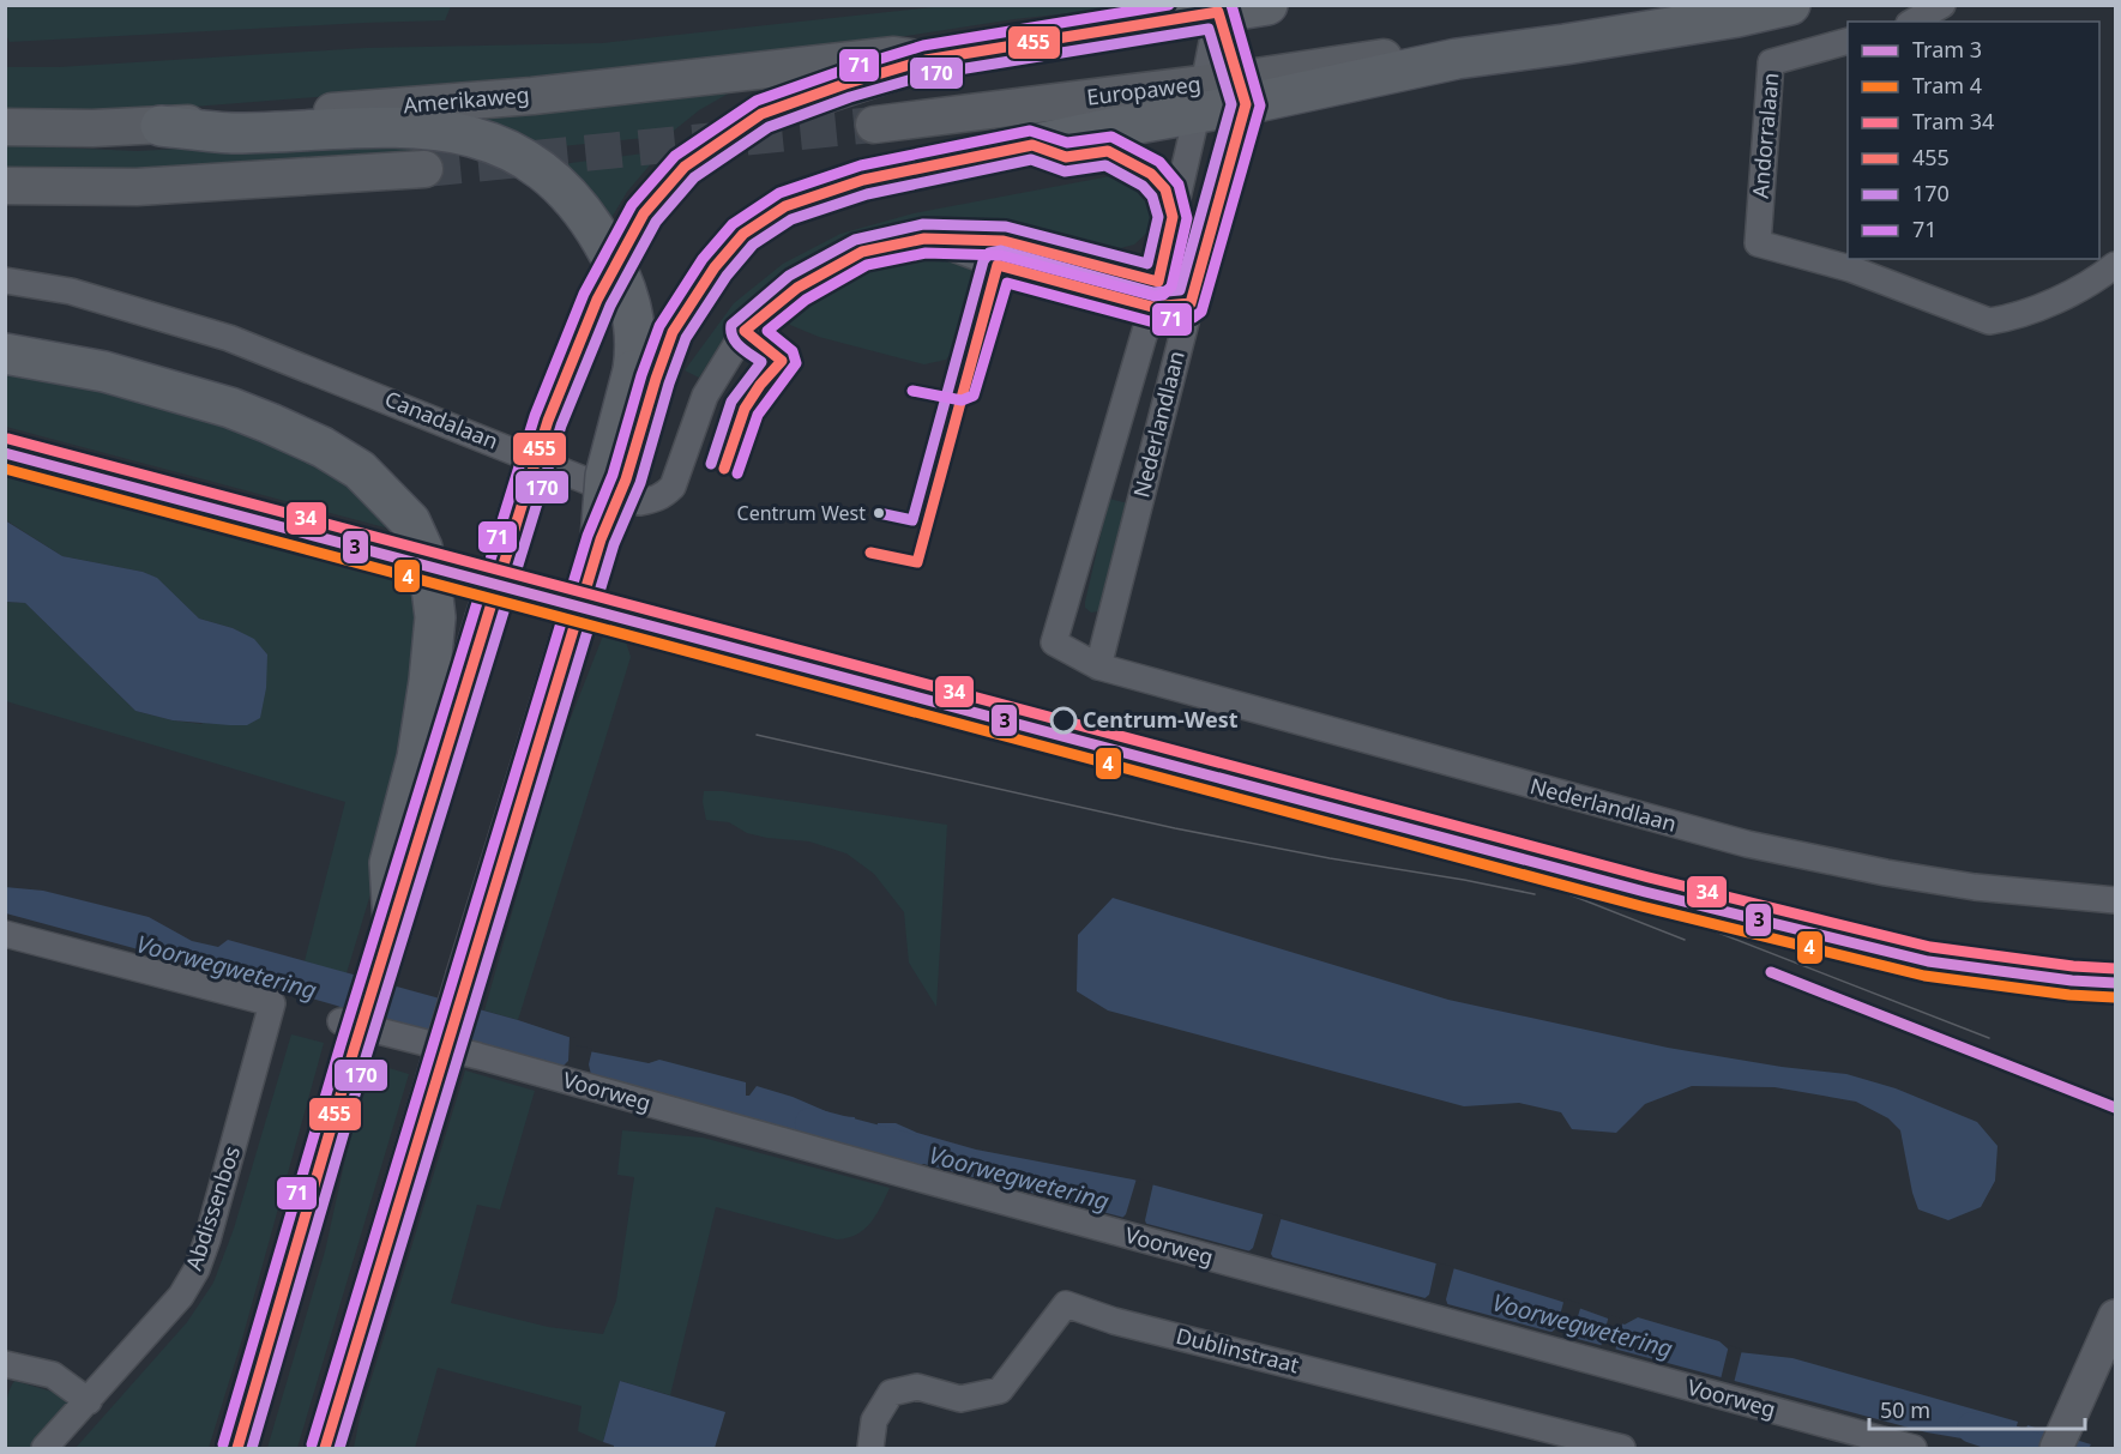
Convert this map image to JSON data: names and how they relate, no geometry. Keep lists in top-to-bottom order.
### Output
{
  "streets": {
    "main road": ["Europaweg", "Amerikaweg"],
    "street": [
      "Andorralaan",
      "Canadalaan",
      "Nederlandlaan",
      "Voorweg",
      "Abdissenbos",
      "Dublinstraat"
    ]
  },
  "crossings": [
    ["Europaweg", "Nederlandlaan"],
    ["Canadalaan", "Nederlandlaan"]
  ],
  "water": ["Voorwegwetering"],
  "places": ["Centrum West", "Centrum-West"],
  "lines": [
    "transit line 71",
    "transit line 455",
    "transit line 170",
    "tram line 34",
    "tram line 3",
    "tram line 4"
  ],
  "legend": [
    "Tram 3",
    "Tram 4",
    "Tram 34",
    "455",
    "170",
    "71"
  ],
  "scale_bar": "50 m"
}
